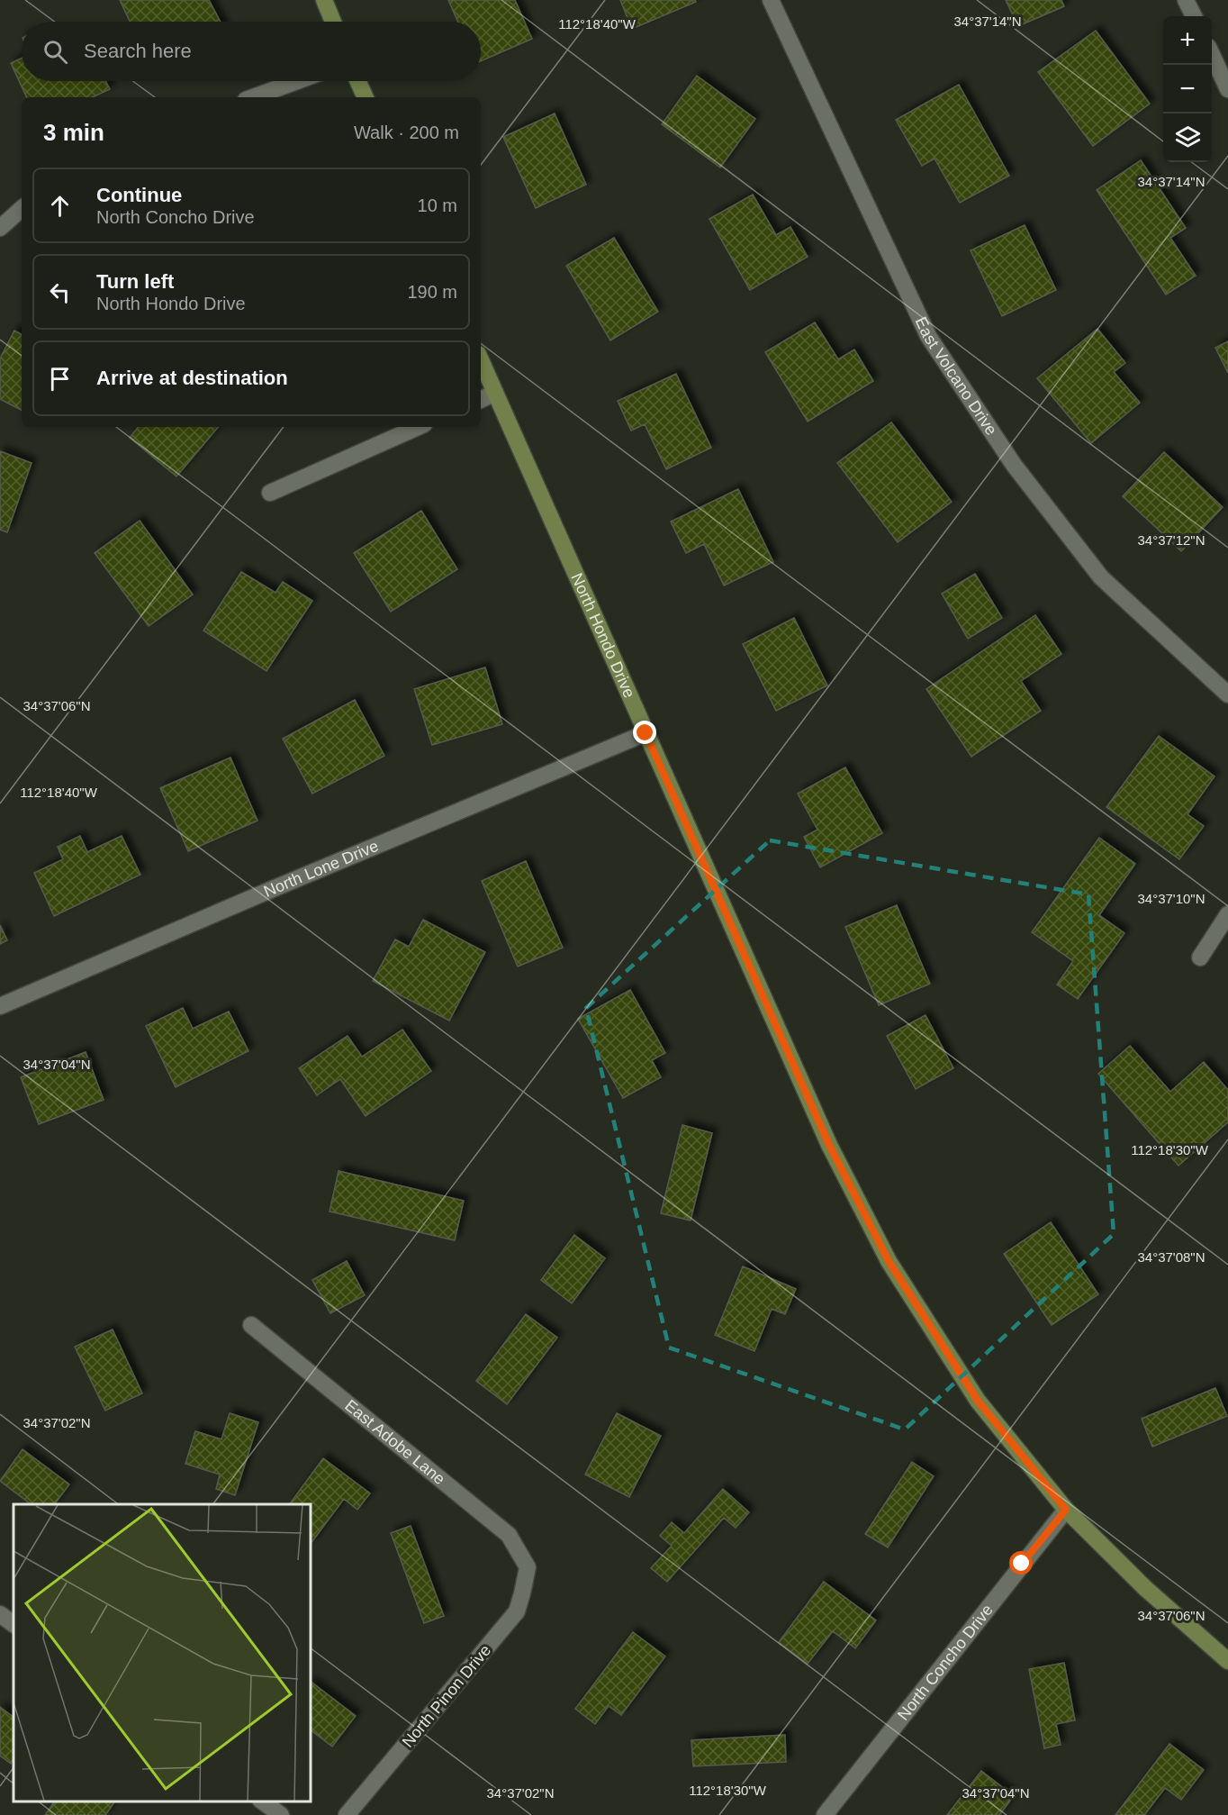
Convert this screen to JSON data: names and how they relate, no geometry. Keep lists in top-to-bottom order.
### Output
{
  "streets": {
    "street": [
      "East Volcano Drive",
      "North Hondo Drive",
      "North Lone Drive",
      "East Adobe Lane",
      "North Concho Drive",
      "North Pinon Drive"
    ]
  },
  "crossings": [
    ["North Hondo Drive", "North Lone Drive"],
    ["North Hondo Drive", "North Concho Drive"],
    ["East Adobe Lane", "North Pinon Drive"]
  ],
  "page": {
    "map_buttons": ["+", "−"],
    "search": "Search here",
    "heading": ["3 min", "Walk · 200 m"],
    "list": [
      ["Continue", "North Concho Drive", "10 m"],
      ["Turn left", "North Hondo Drive", "190 m"],
      "Arrive at destination"
    ]
  },
  "coordinates": [
    "34°37'14\"N",
    "112°18'40\"W",
    "34°37'12\"N",
    "34°37'06\"N",
    "34°37'10\"N",
    "34°37'04\"N",
    "112°18'30\"W",
    "34°37'08\"N",
    "34°37'02\"N"
  ]
}
